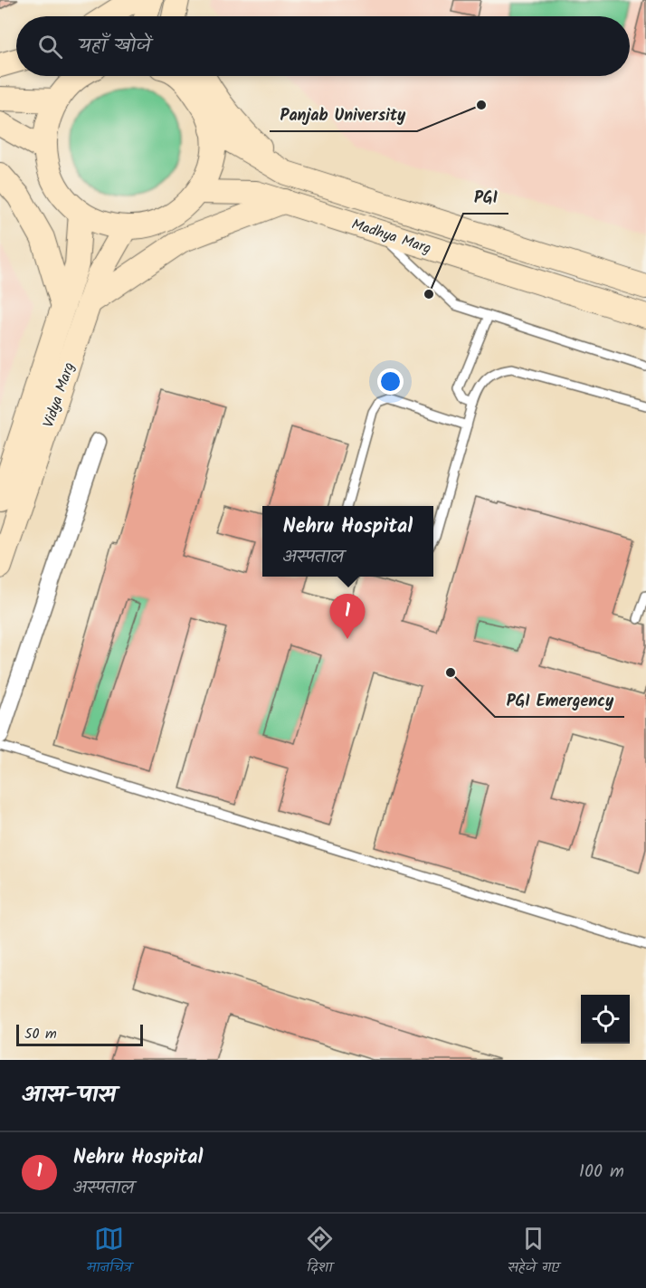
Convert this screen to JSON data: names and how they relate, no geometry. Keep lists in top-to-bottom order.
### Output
{
  "streets": {
    "main road": ["Madhya Marg", "Vidya Marg"]
  },
  "places": ["Panjab University", "PGI", "PGI Emergency"],
  "scale_bar": "50 m",
  "page": {
    "search": "यहाँ खोजें",
    "popup": ["Nehru Hospital", "अस्पताल"],
    "pins": "1",
    "scale": "50 m",
    "heading": "आस-पास",
    "list": [
      {
        "mark": "1",
        "name": "Nehru Hospital",
        "note": "अस्पताल",
        "value": "100 m"
      }
    ],
    "nav": ["मानचित्र", "दिशा", "सहेजे गए"]
  }
}
